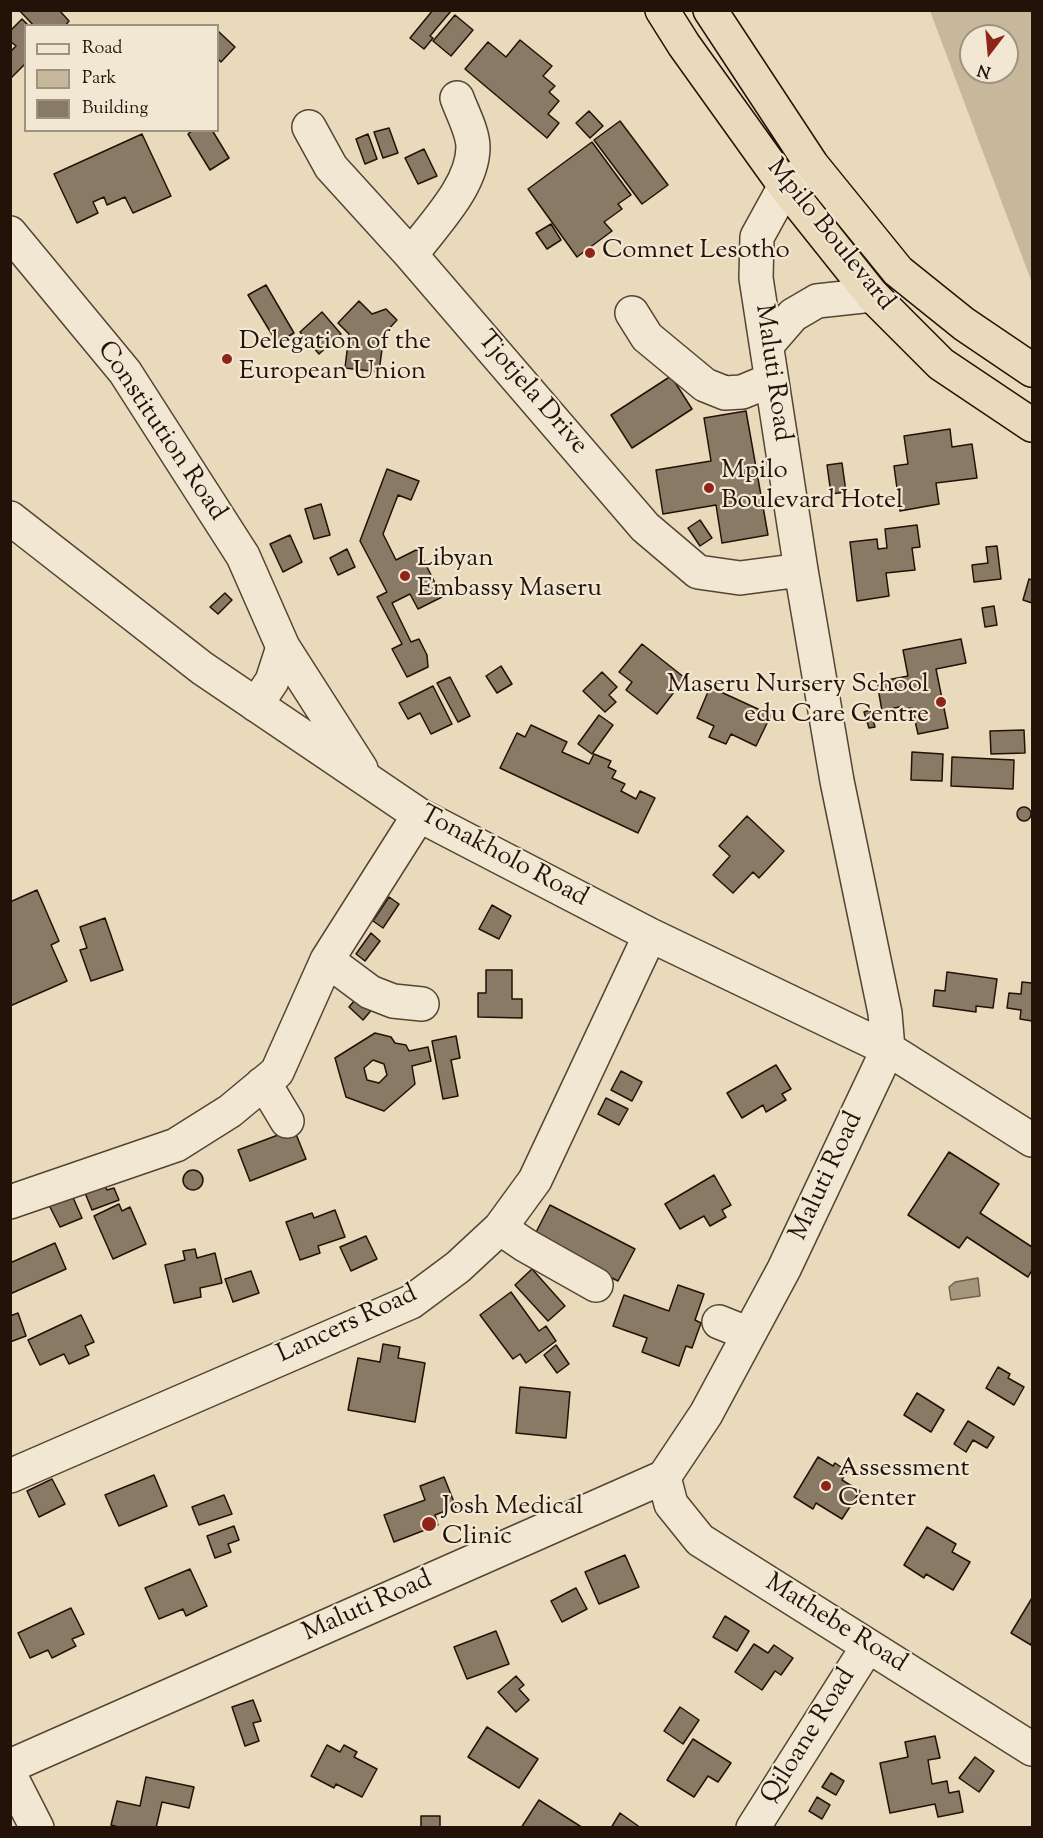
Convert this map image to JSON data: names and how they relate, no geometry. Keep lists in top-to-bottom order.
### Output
{
  "streets": {
    "highway": ["Mpilo Boulevard"],
    "street": [
      "Maluti Road",
      "Tjotjela Drive",
      "Constitution Road",
      "Tonakholo Road",
      "Lancers Road",
      "Mathebe Road",
      "Qiloane Road"
    ]
  },
  "crossings": [
    ["Mpilo Boulevard", "Maluti Road"],
    ["Maluti Road", "Tjotjela Drive"],
    ["Maluti Road", "Tonakholo Road"],
    ["Maluti Road", "Mathebe Road"],
    ["Constitution Road", "Tonakholo Road"],
    ["Tonakholo Road", "Lancers Road"],
    ["Mathebe Road", "Qiloane Road"]
  ],
  "places": [
    "Comnet Lesotho",
    "Delegation of the European Union",
    "Mpilo Boulevard Hotel",
    "Libyan Embassy Maseru",
    "Maseru Nursery School edu Care Centre",
    "Assessment Center",
    "Josh Medical Clinic"
  ],
  "legend": ["Road", "Park", "Building"],
  "north": "bottom"
}
